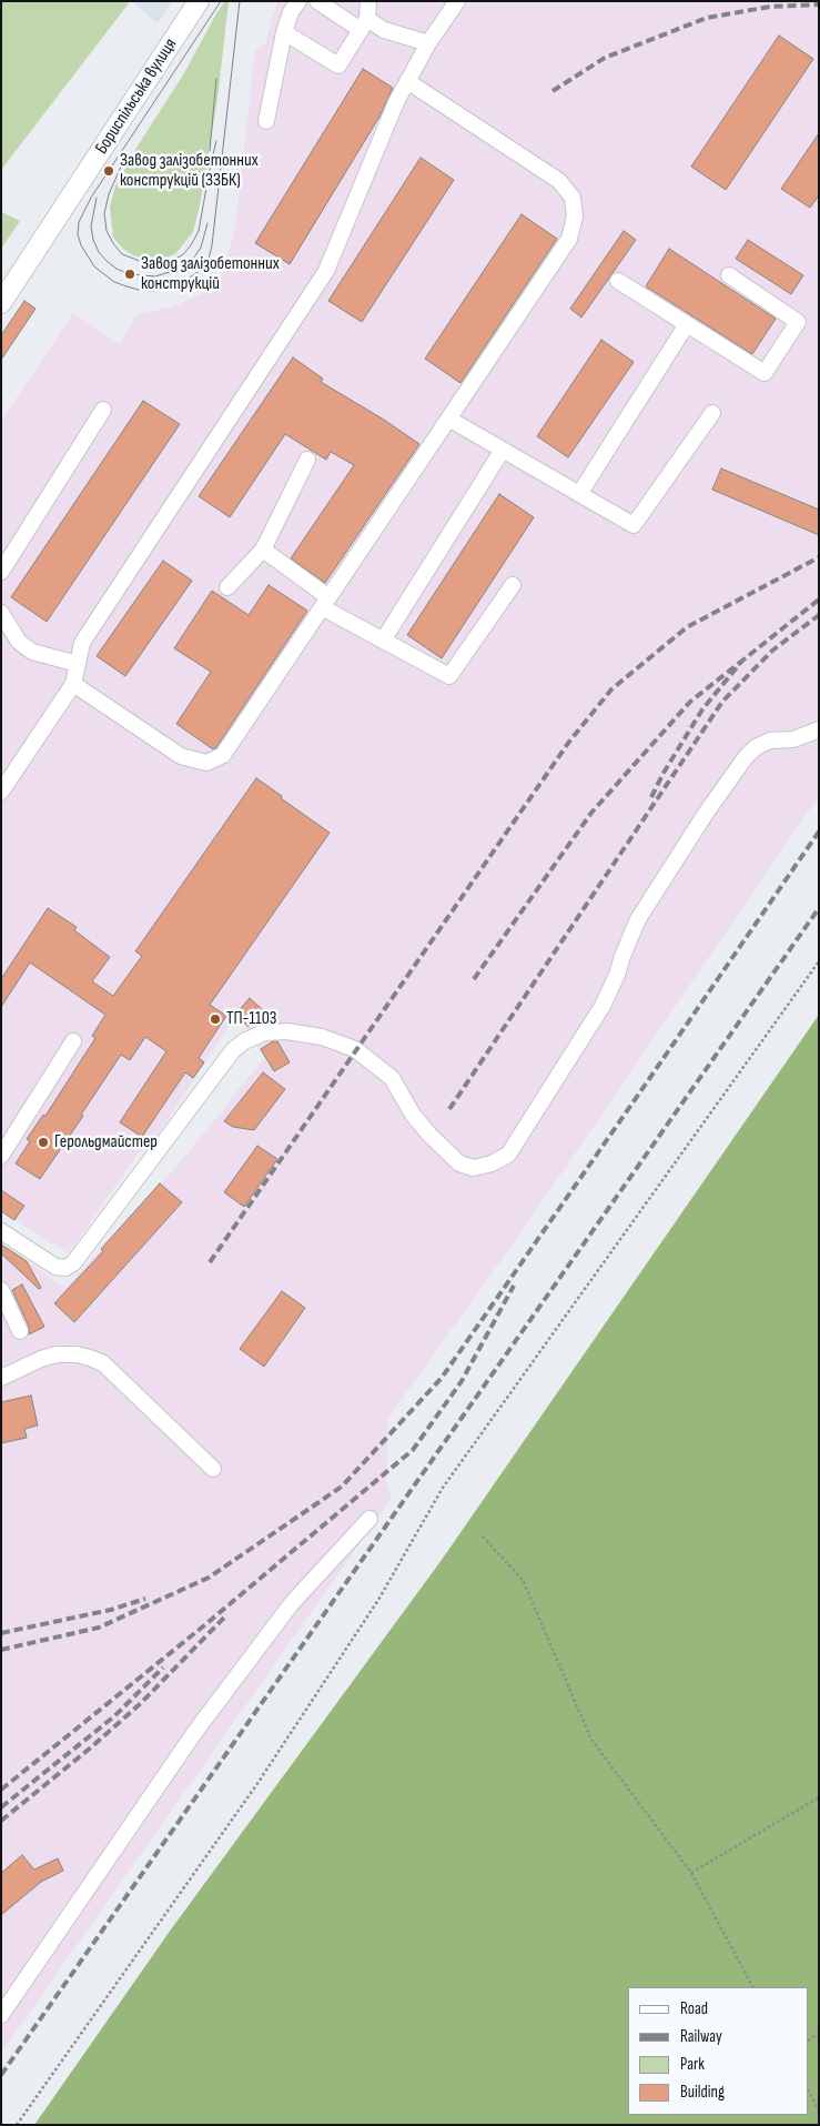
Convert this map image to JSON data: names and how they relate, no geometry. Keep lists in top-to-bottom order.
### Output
{
  "streets": {
    "main road": ["Бориспільська вулиця"]
  },
  "places": [
    "Завод залізобетонних конструкцій (ЗЗБК)",
    "Завод залізобетонних конструкцій",
    "ТП-1103",
    "Герольдмайстер"
  ],
  "legend": [
    "Road",
    "Railway",
    "Park",
    "Building"
  ]
}
